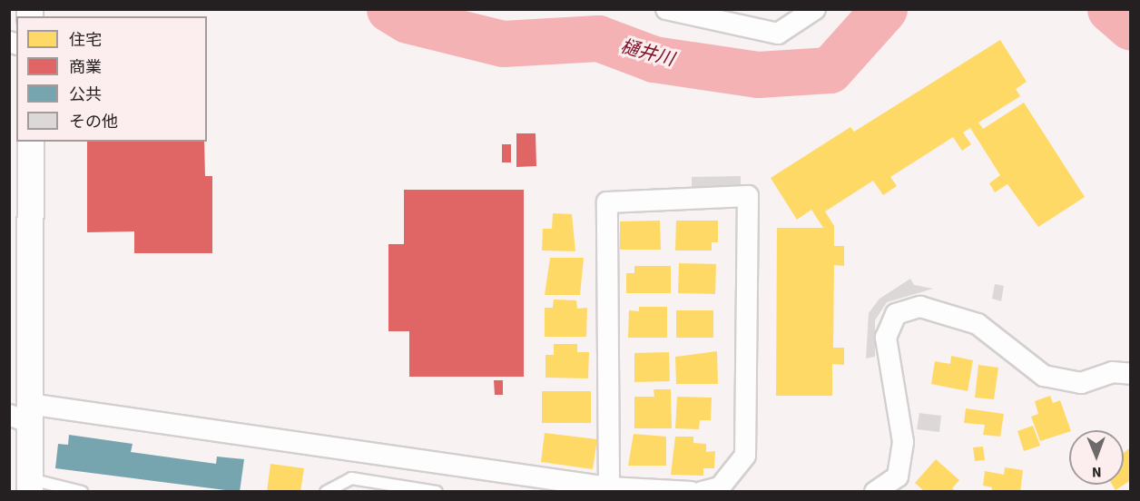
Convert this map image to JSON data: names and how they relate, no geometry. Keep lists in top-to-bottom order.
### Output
{
  "water": ["樋井川"],
  "legend": [
    "住宅",
    "商業",
    "公共",
    "その他"
  ],
  "north": "bottom"
}
